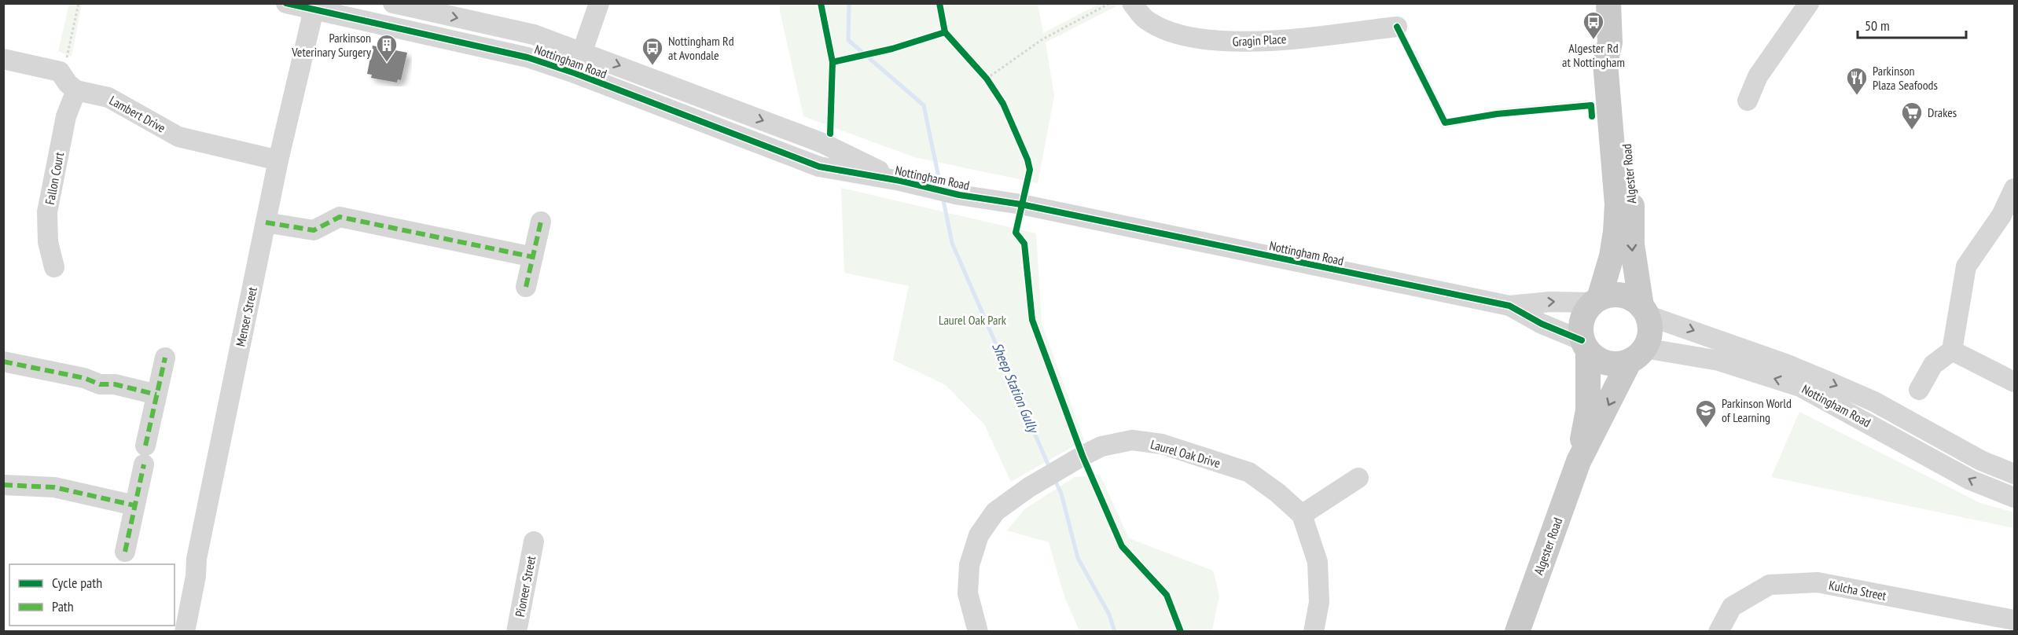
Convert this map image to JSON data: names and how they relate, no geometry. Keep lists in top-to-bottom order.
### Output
{
  "streets": {
    "main road": ["Algester Road"],
    "street": [
      "Gragin Place",
      "Nottingham Road",
      "Lambert Drive",
      "Fallon Court",
      "Menser Street",
      "Laurel Oak Drive",
      "Pioneer Street",
      "Kulcha Street"
    ]
  },
  "crossings": [
    ["Nottingham Road", "Algester Road"],
    ["Nottingham Road", "Menser Street"],
    ["Lambert Drive", "Fallon Court"],
    ["Lambert Drive", "Menser Street"]
  ],
  "water": ["Sheep Station Gully"],
  "parks": ["Laurel Oak Park"],
  "places": {
    "bus stop": ["Algester Rd at Nottingham", "Nottingham Rd at Avondale"],
    "building": ["Parkinson Veterinary Surgery"],
    "restaurant": ["Parkinson Plaza Seafoods"],
    "supermarket": ["Drakes"],
    "school or university": ["Parkinson World of Learning"]
  },
  "legend": ["Cycle path", "Path"],
  "scale_bar": "50 m"
}
